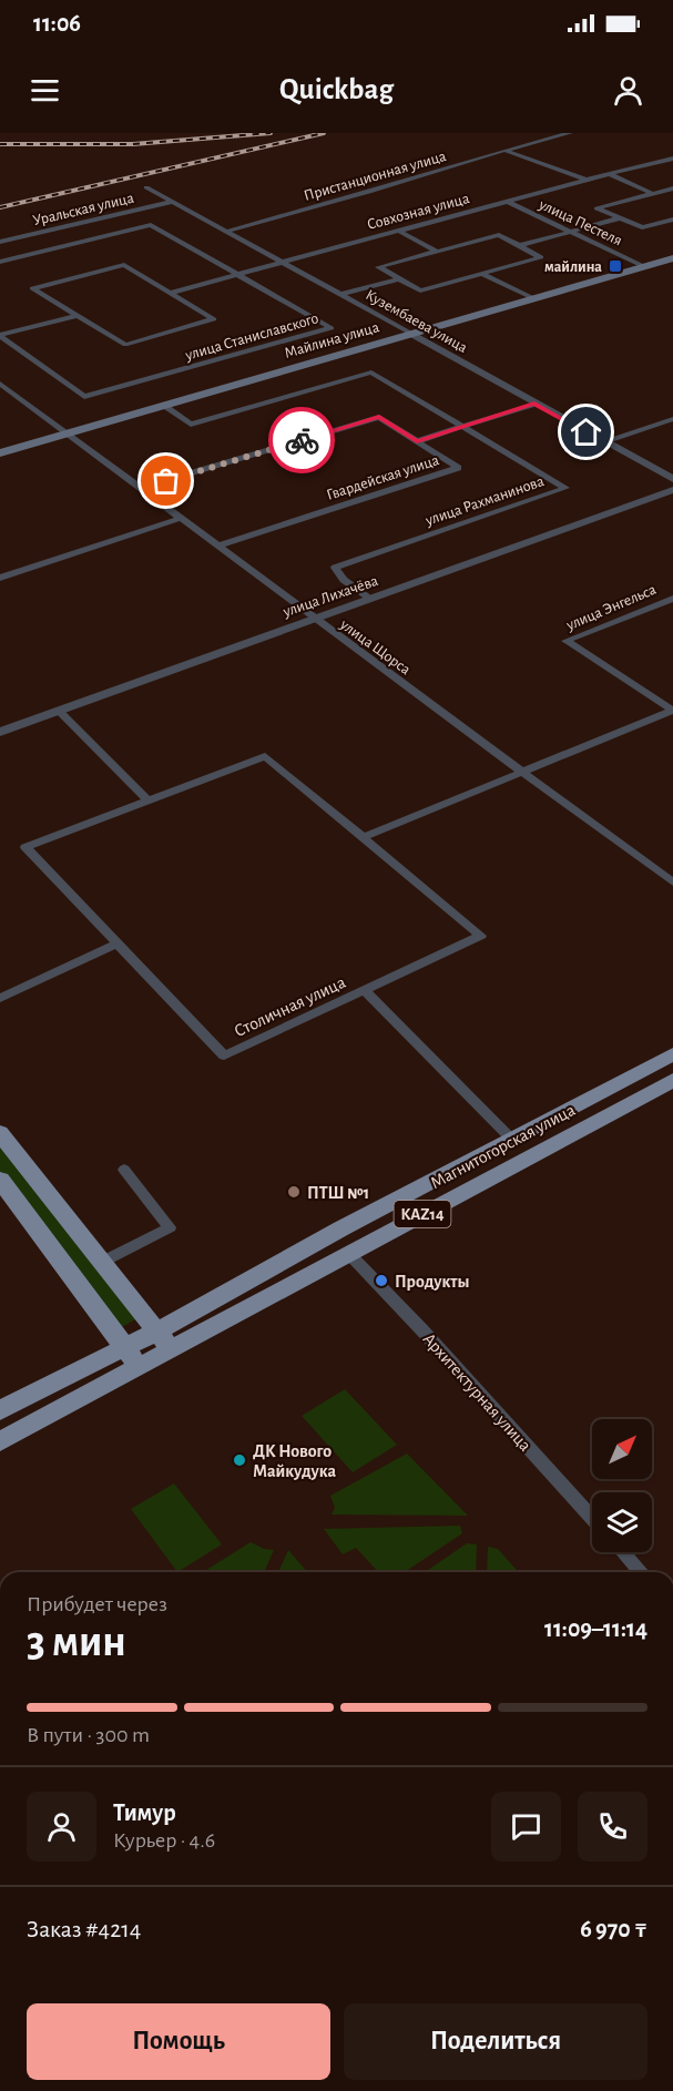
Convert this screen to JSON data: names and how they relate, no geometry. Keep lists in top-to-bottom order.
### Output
{
  "streets": {
    "main road": ["Майлина улица", "Магнитогорская улица", "KAZ14"],
    "street": [
      "Пристанционная улица",
      "Уральская улица",
      "Совхозная улица",
      "улица Пестеля",
      "Кузембаева улица",
      "улица Станиславского",
      "Гвардейская улица",
      "улица Рахманинова",
      "улица Лихачёва",
      "улица Энгельса",
      "улица Щорса",
      "Столичная улица",
      "Архитектурная улица"
    ]
  },
  "crossings": [
    ["Пристанционная улица", "Кузембаева улица"],
    ["Уральская улица", "Кузембаева улица"],
    ["Совхозная улица", "улица Пестеля"],
    ["Совхозная улица", "Кузембаева улица"],
    ["Совхозная улица", "улица Станиславского"],
    ["улица Пестеля", "Майлина улица"],
    ["Кузембаева улица", "Майлина улица"],
    ["Майлина улица", "улица Рахманинова"],
    ["Майлина улица", "улица Щорса"],
    ["Гвардейская улица", "улица Щорса"],
    ["улица Рахманинова", "улица Лихачёва"],
    ["улица Лихачёва", "улица Щорса"],
    ["улица Энгельса", "улица Щорса"],
    ["Столичная улица", "Магнитогорская улица"],
    ["Магнитогорская улица", "Архитектурная улица"]
  ],
  "places": {
    "transit": ["майлина"],
    "other": ["ПТШ №1", "Продукты", "ДК Нового Майкудука"]
  },
  "north": "top right",
  "page": {
    "status": "11:06",
    "header": "Quickbag",
    "heading": ["3 мин", "Прибудет через", "11:09–11:14"],
    "panel": [
      "Тимур",
      "Курьер · 4.6",
      "Заказ #4214",
      "6 970 ₸"
    ],
    "bar": "В пути · 300 m",
    "buttons": ["Помощь", "Поделиться"]
  }
}
